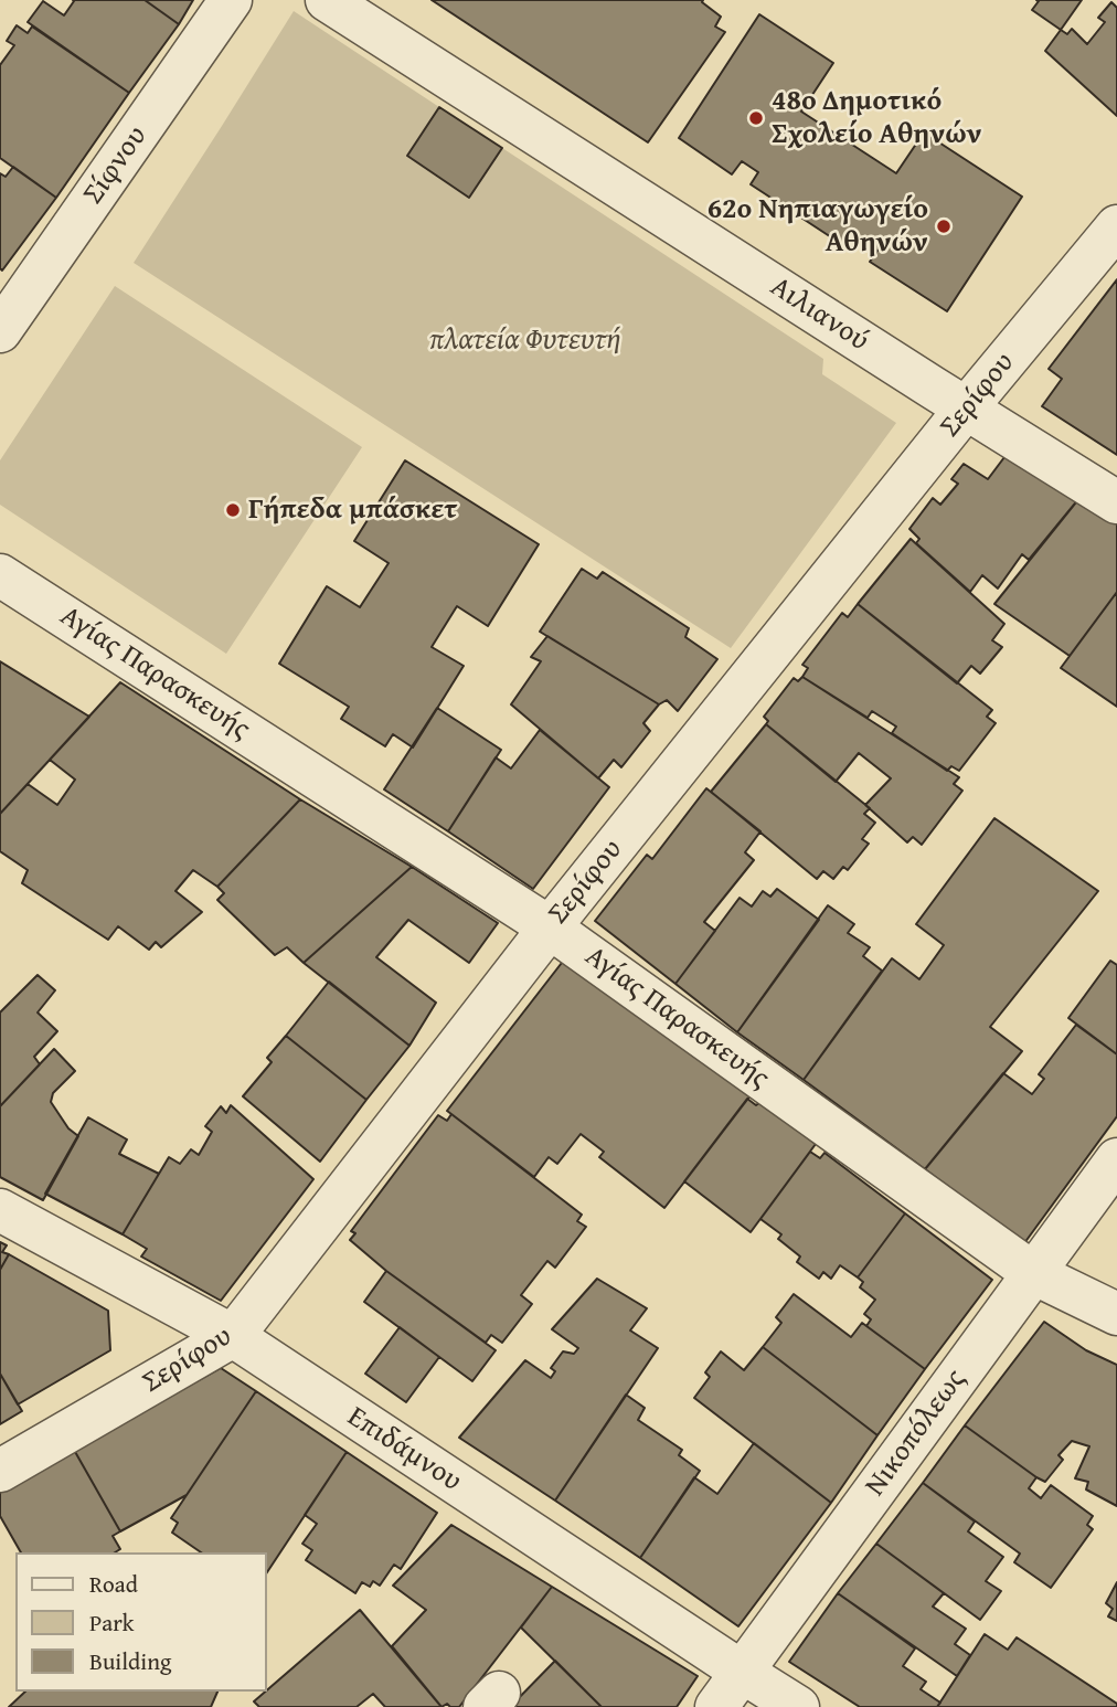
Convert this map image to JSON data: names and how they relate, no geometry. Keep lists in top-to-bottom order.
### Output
{
  "streets": {
    "street": [
      "Σίφνου",
      "Αιλιανού",
      "Σερίφου",
      "Αγίας Παρασκευής",
      "Νικοπόλεως",
      "Επιδάμνου"
    ]
  },
  "crossings": [
    ["Αιλιανού", "Σερίφου"],
    ["Σερίφου", "Αγίας Παρασκευής"],
    ["Σερίφου", "Επιδάμνου"],
    ["Αγίας Παρασκευής", "Νικοπόλεως"],
    ["Νικοπόλεως", "Επιδάμνου"]
  ],
  "parks": ["πλατεία Φυτευτή"],
  "places": ["48ο Δημοτικό Σχολείο Αθηνών", "62ο Νηπιαγωγείο Αθηνών", "Γήπεδα μπάσκετ"],
  "legend": ["Road", "Park", "Building"]
}
